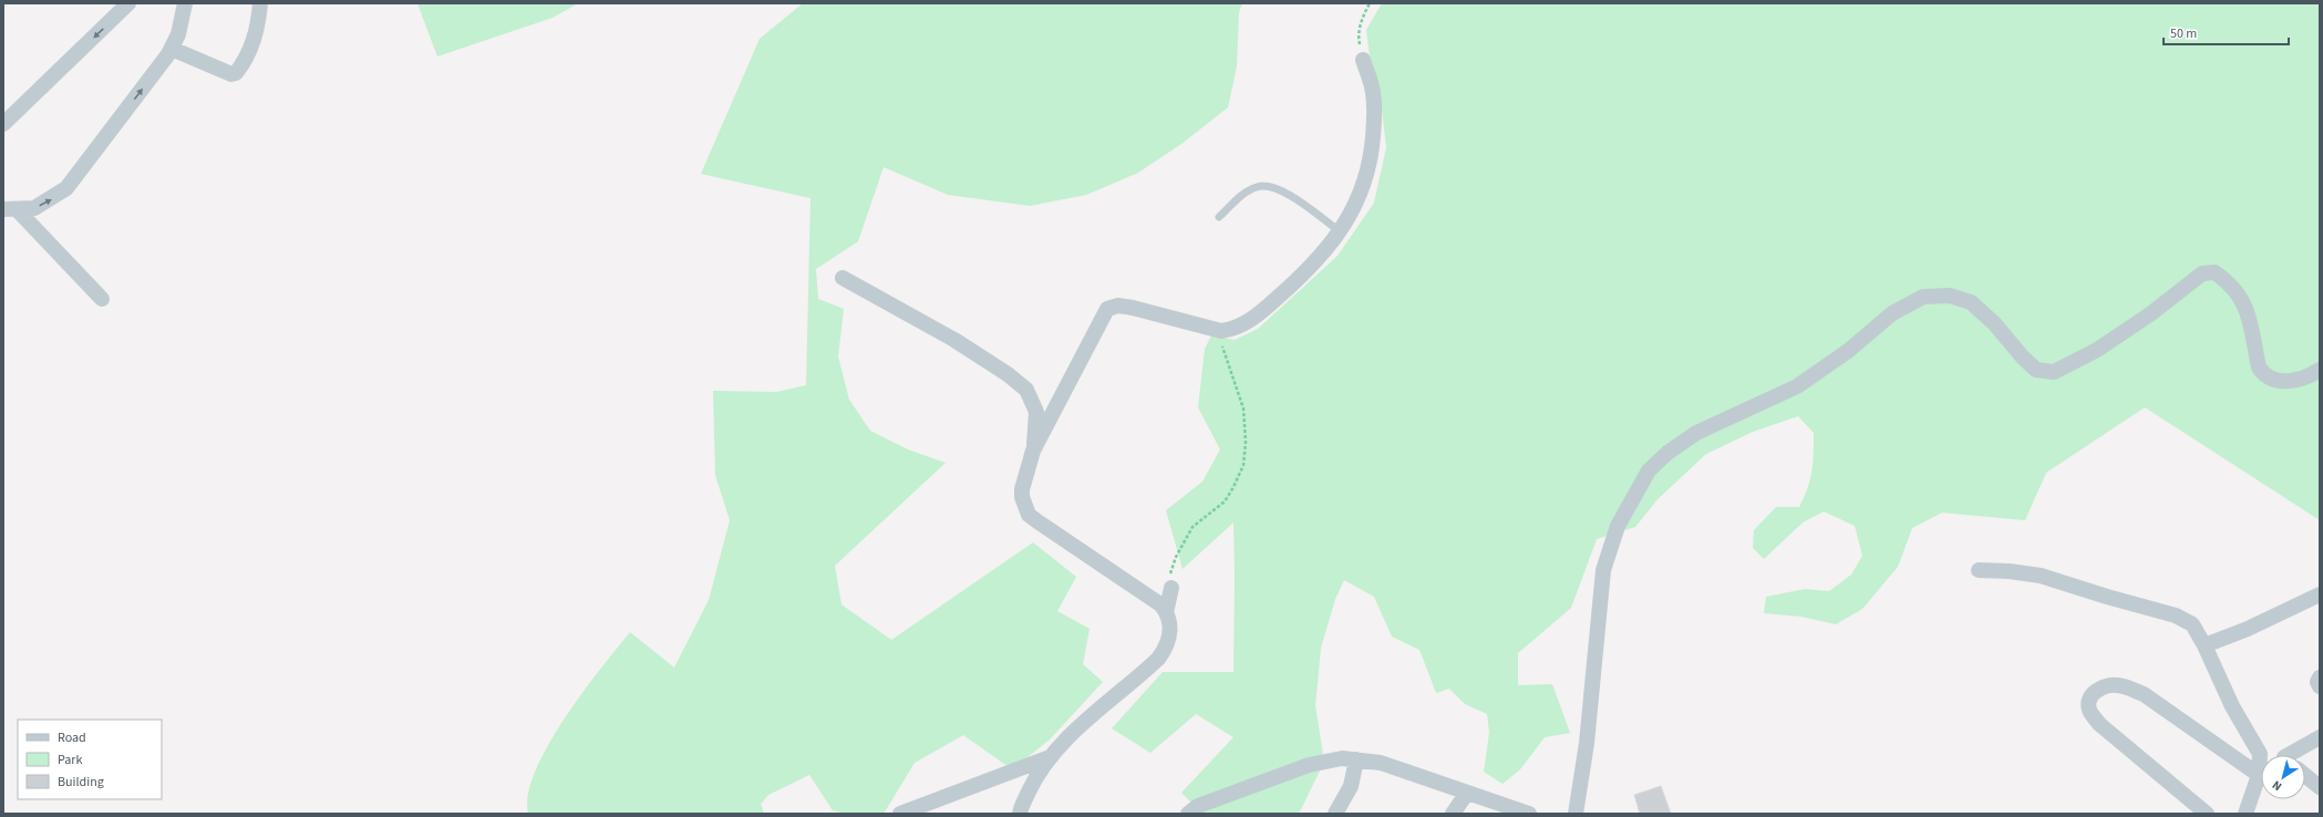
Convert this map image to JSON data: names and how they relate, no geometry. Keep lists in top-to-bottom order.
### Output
{
  "legend": ["Road", "Park", "Building"],
  "scale_bar": "50 m",
  "north": "bottom left"
}
